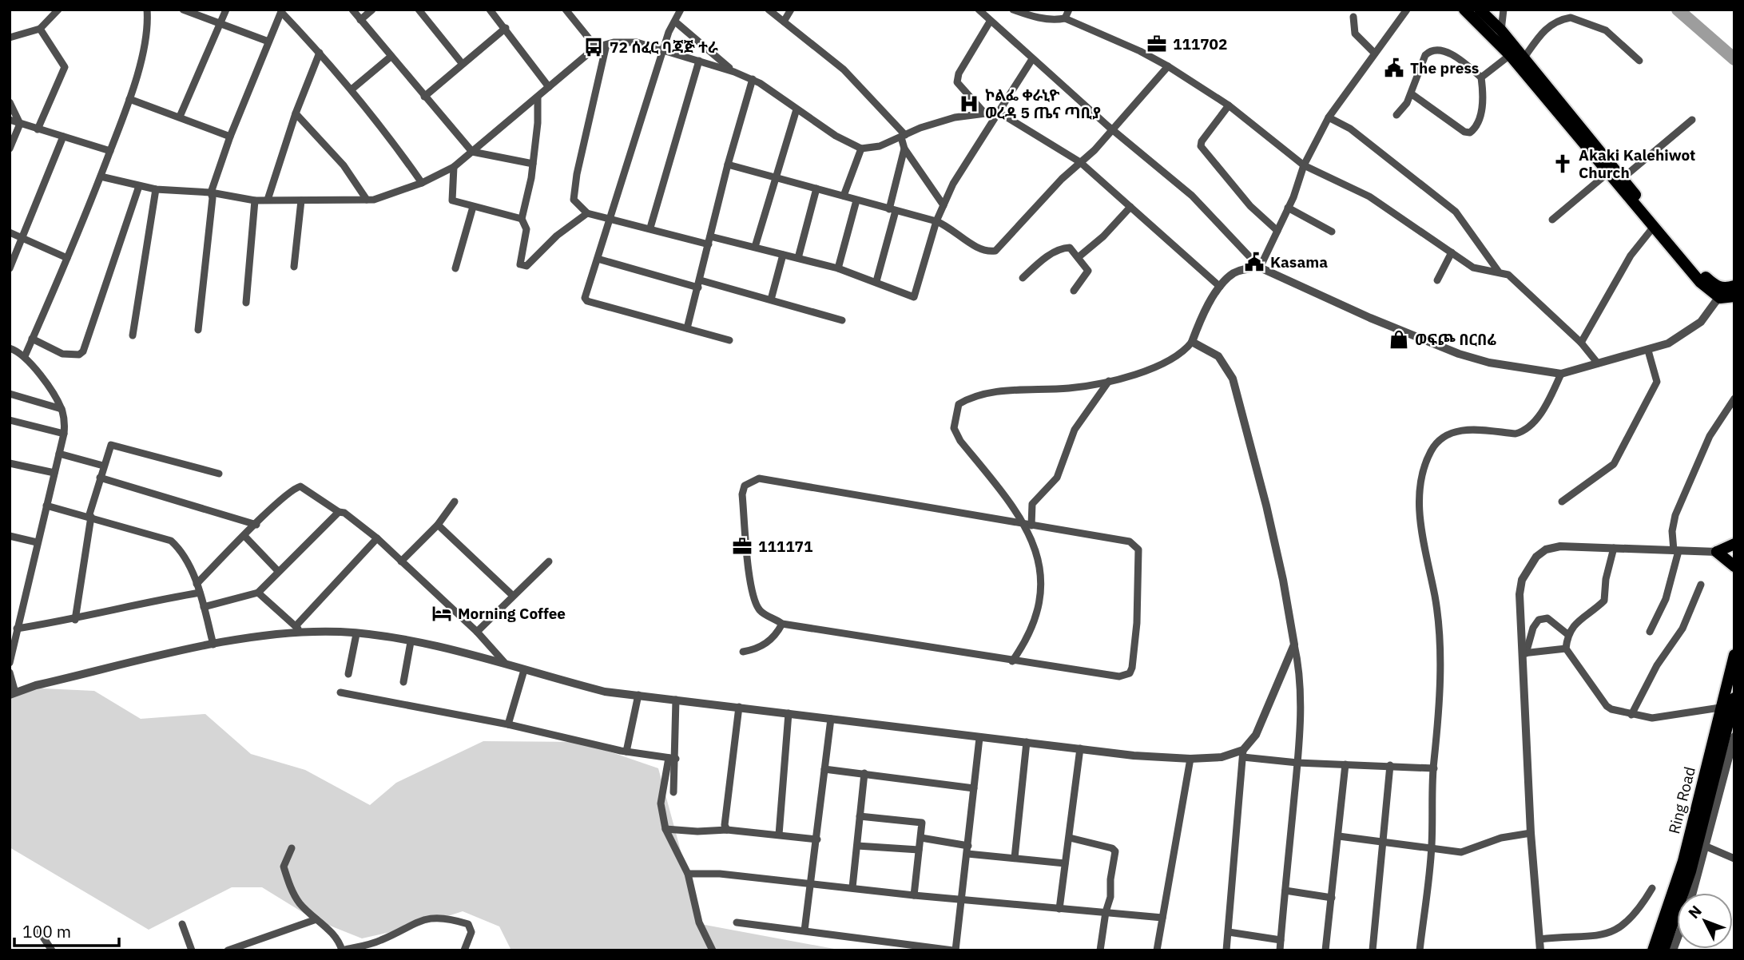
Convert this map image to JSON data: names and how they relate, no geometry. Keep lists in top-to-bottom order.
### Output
{
  "streets": {
    "main road": ["Ring Road"]
  },
  "places": {
    "office": ["111702", "111171"],
    "bus stop": ["72 ሰፈር ባጃጅ ተራ"],
    "public building": ["The press", "Kasama"],
    "hospital": ["ኮልፌ ቀራኒዮ ወረዳ 5 ጤና ጣቢያ"],
    "church": ["Akaki Kalehiwot Church"],
    "shop": ["ወፍጮ በርበሬ"],
    "hotel": ["Morning Coffee"]
  },
  "scale_bar": "100 m",
  "north": "top left"
}
